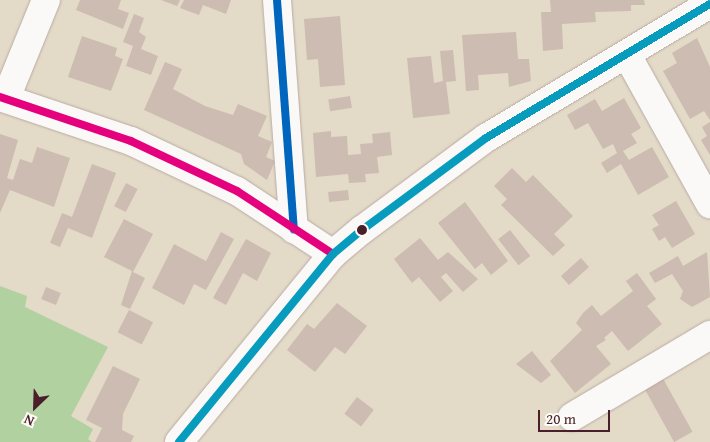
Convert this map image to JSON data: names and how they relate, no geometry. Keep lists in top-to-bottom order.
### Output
{
  "scale_bar": "20 m",
  "north": "bottom left"
}
